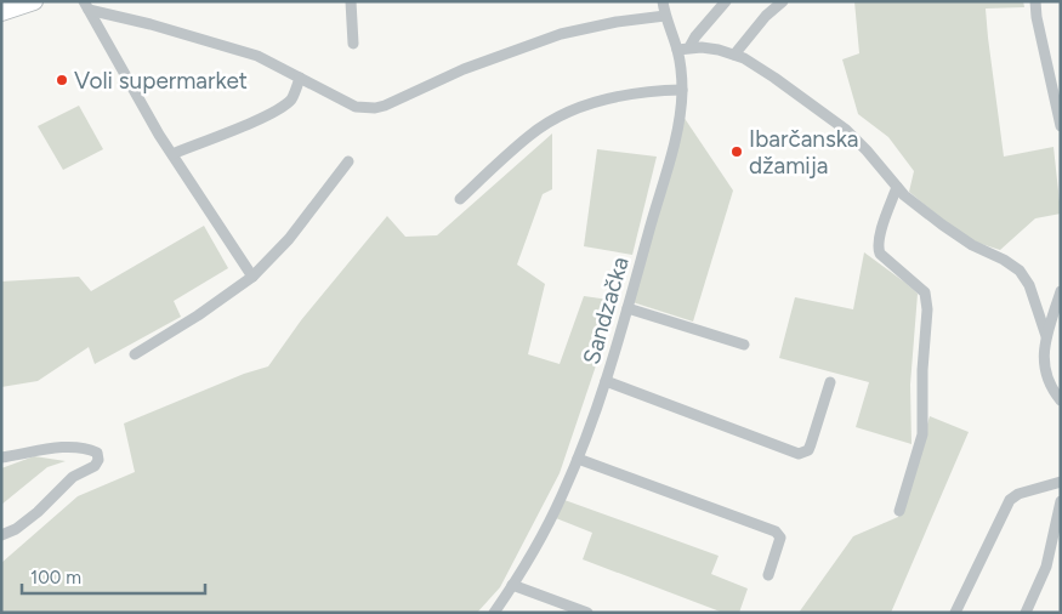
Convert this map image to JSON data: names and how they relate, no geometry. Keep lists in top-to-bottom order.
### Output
{
  "streets": {
    "street": ["Sandzačka"]
  },
  "places": ["Voli supermarket", "Ibarčanska džamija"],
  "scale_bar": "100 m"
}
